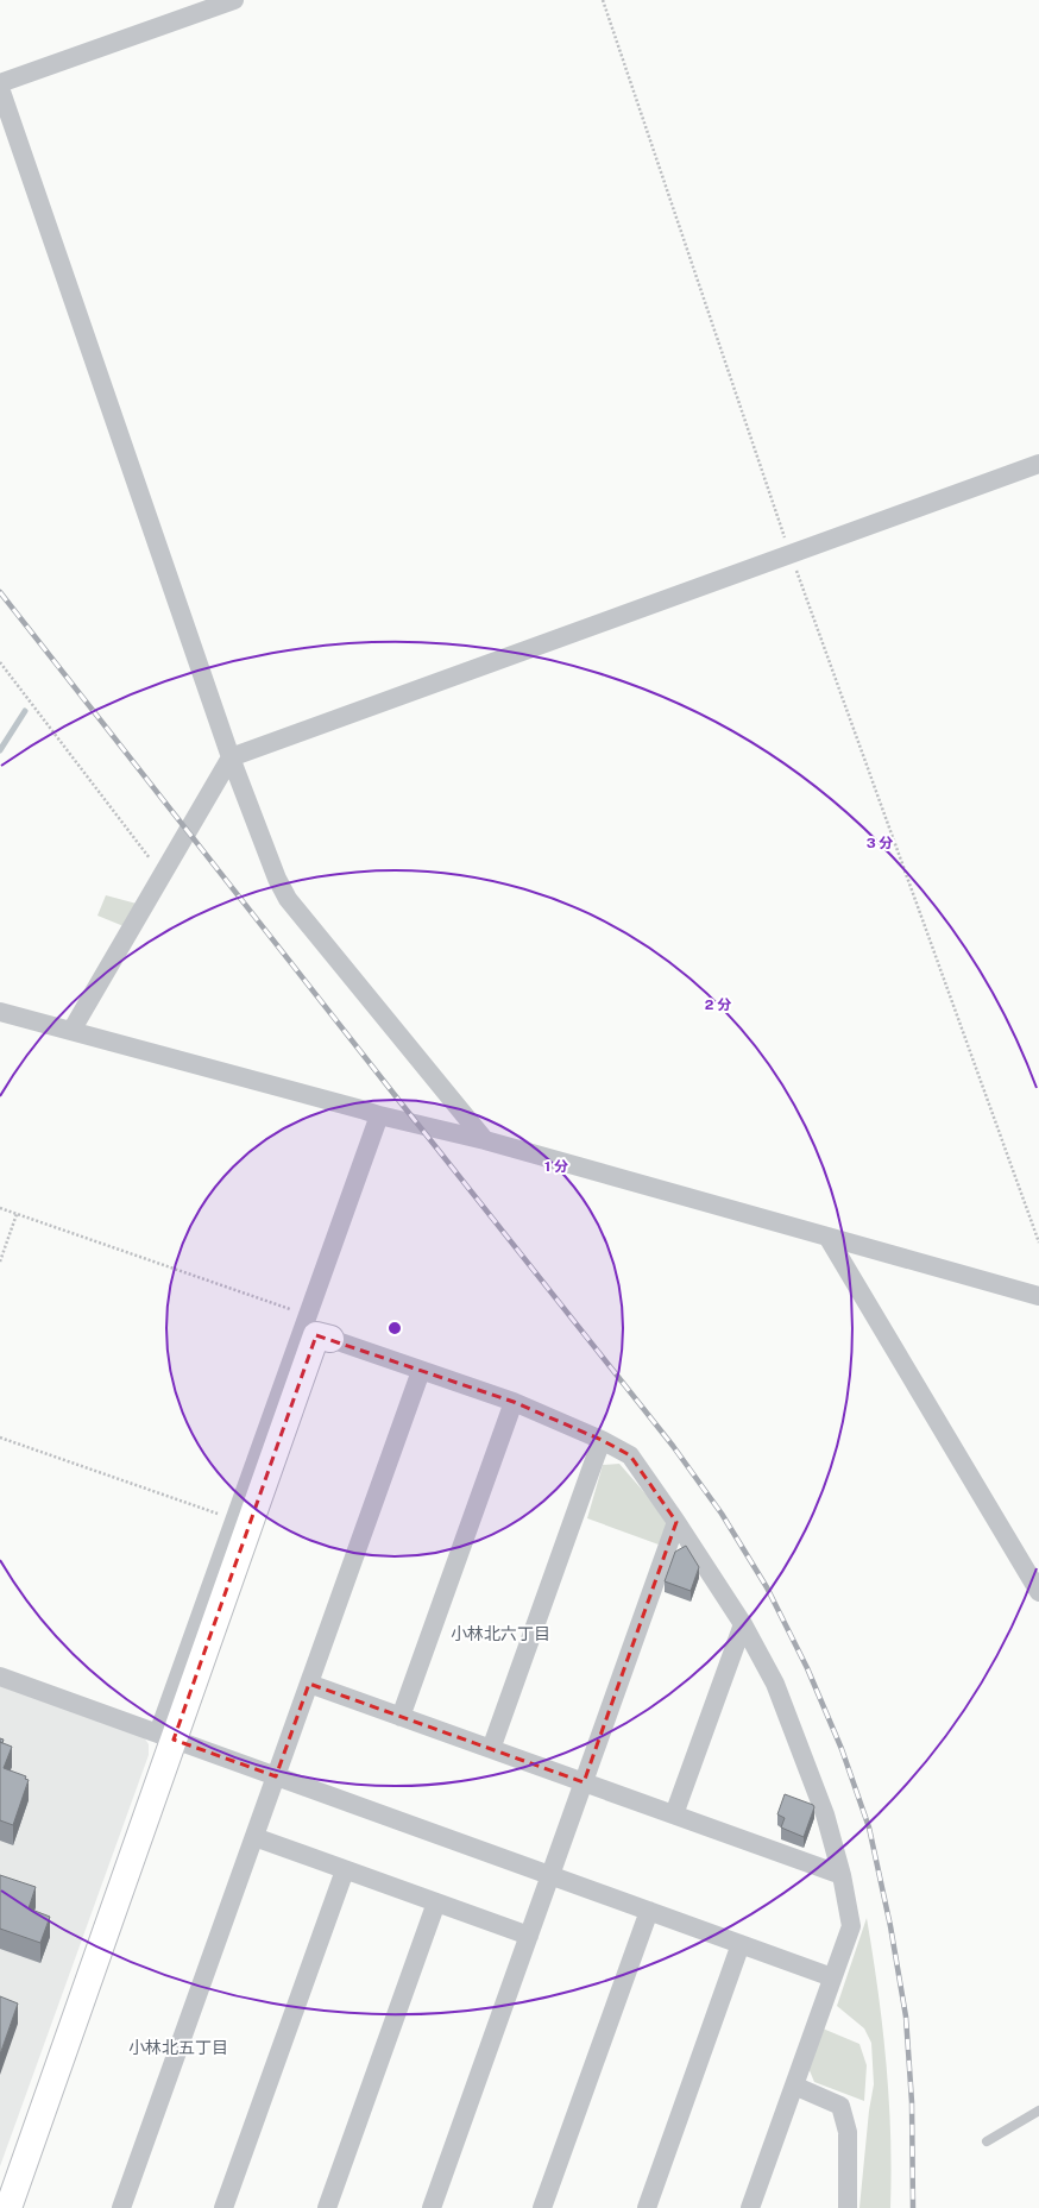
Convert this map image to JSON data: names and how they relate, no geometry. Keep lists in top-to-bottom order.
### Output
{
  "districts": ["小林北六丁目", "小林北五丁目"],
  "rings": ["3 分", "2 分", "1 分"]
}
